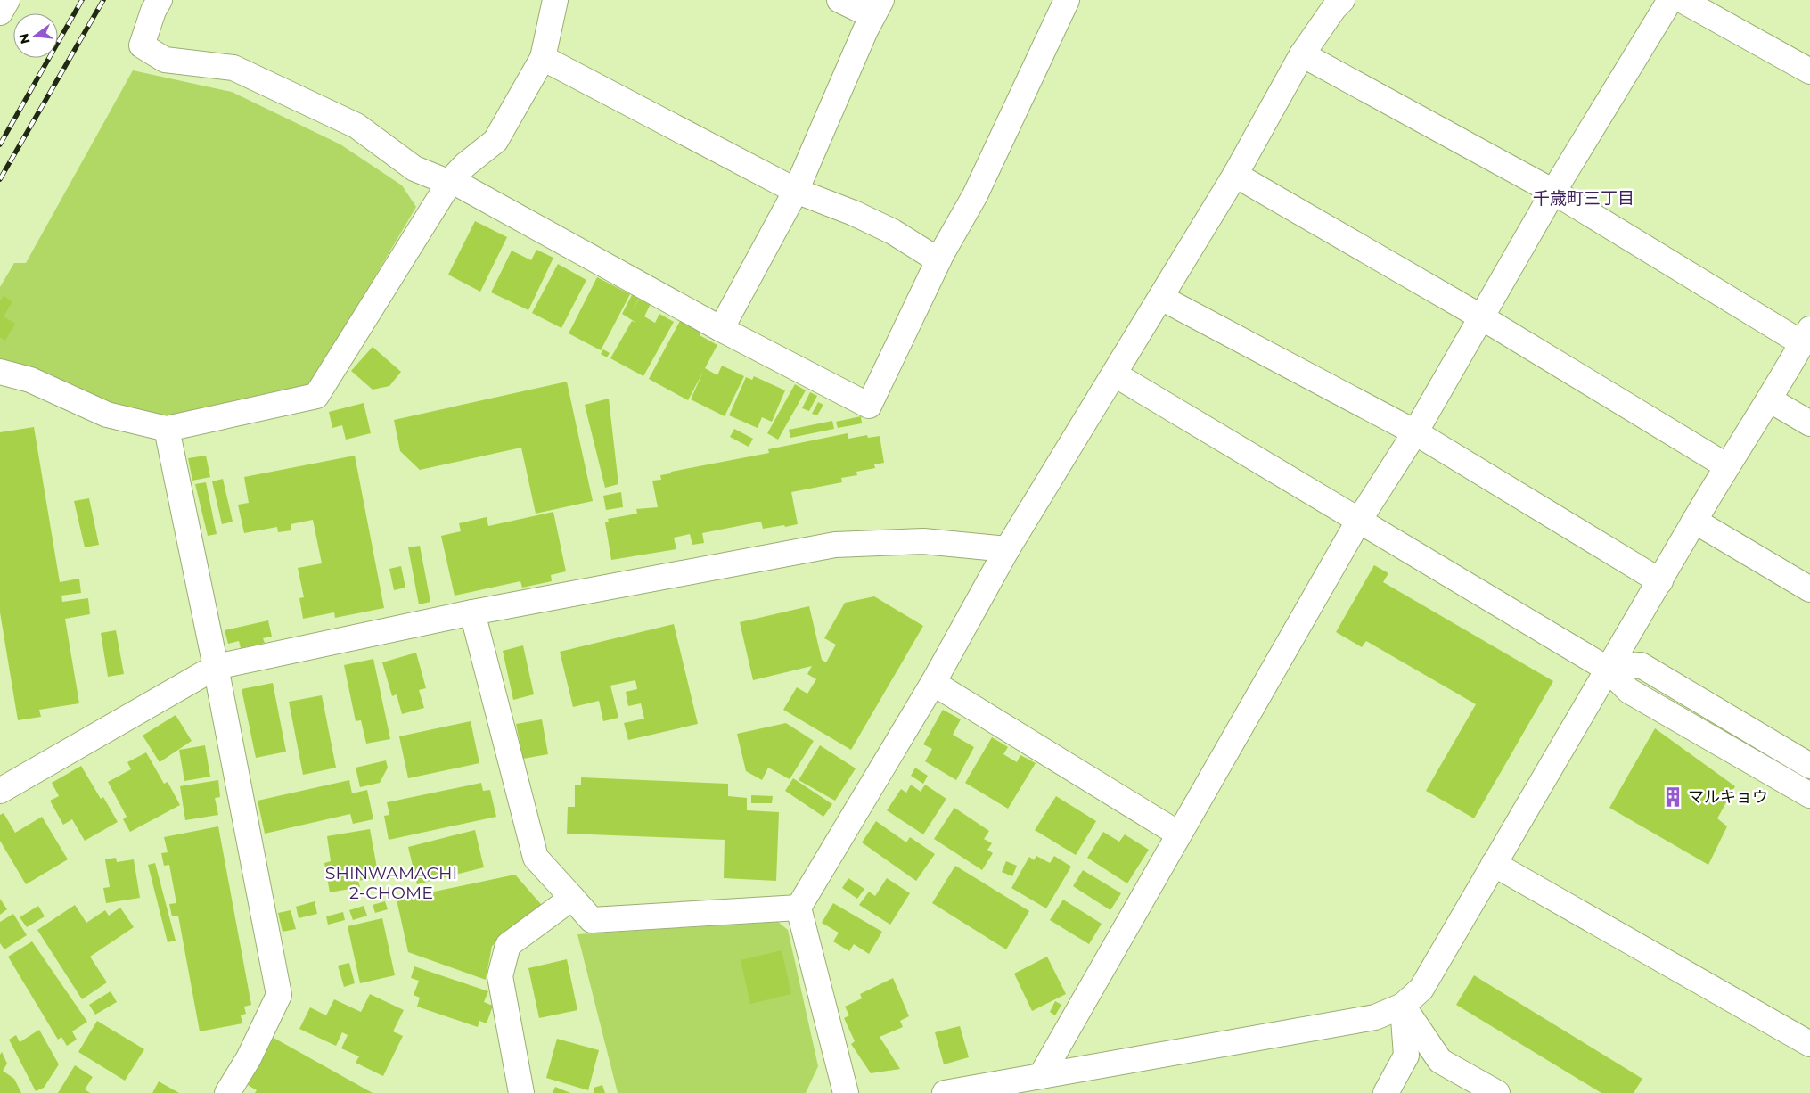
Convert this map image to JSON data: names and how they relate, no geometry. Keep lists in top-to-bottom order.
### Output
{
  "districts": ["千歳町三丁目", "SHINWAMACHI 2-CHOME"],
  "places": {
    "building": ["マルキョウ"]
  },
  "north": "left"
}
